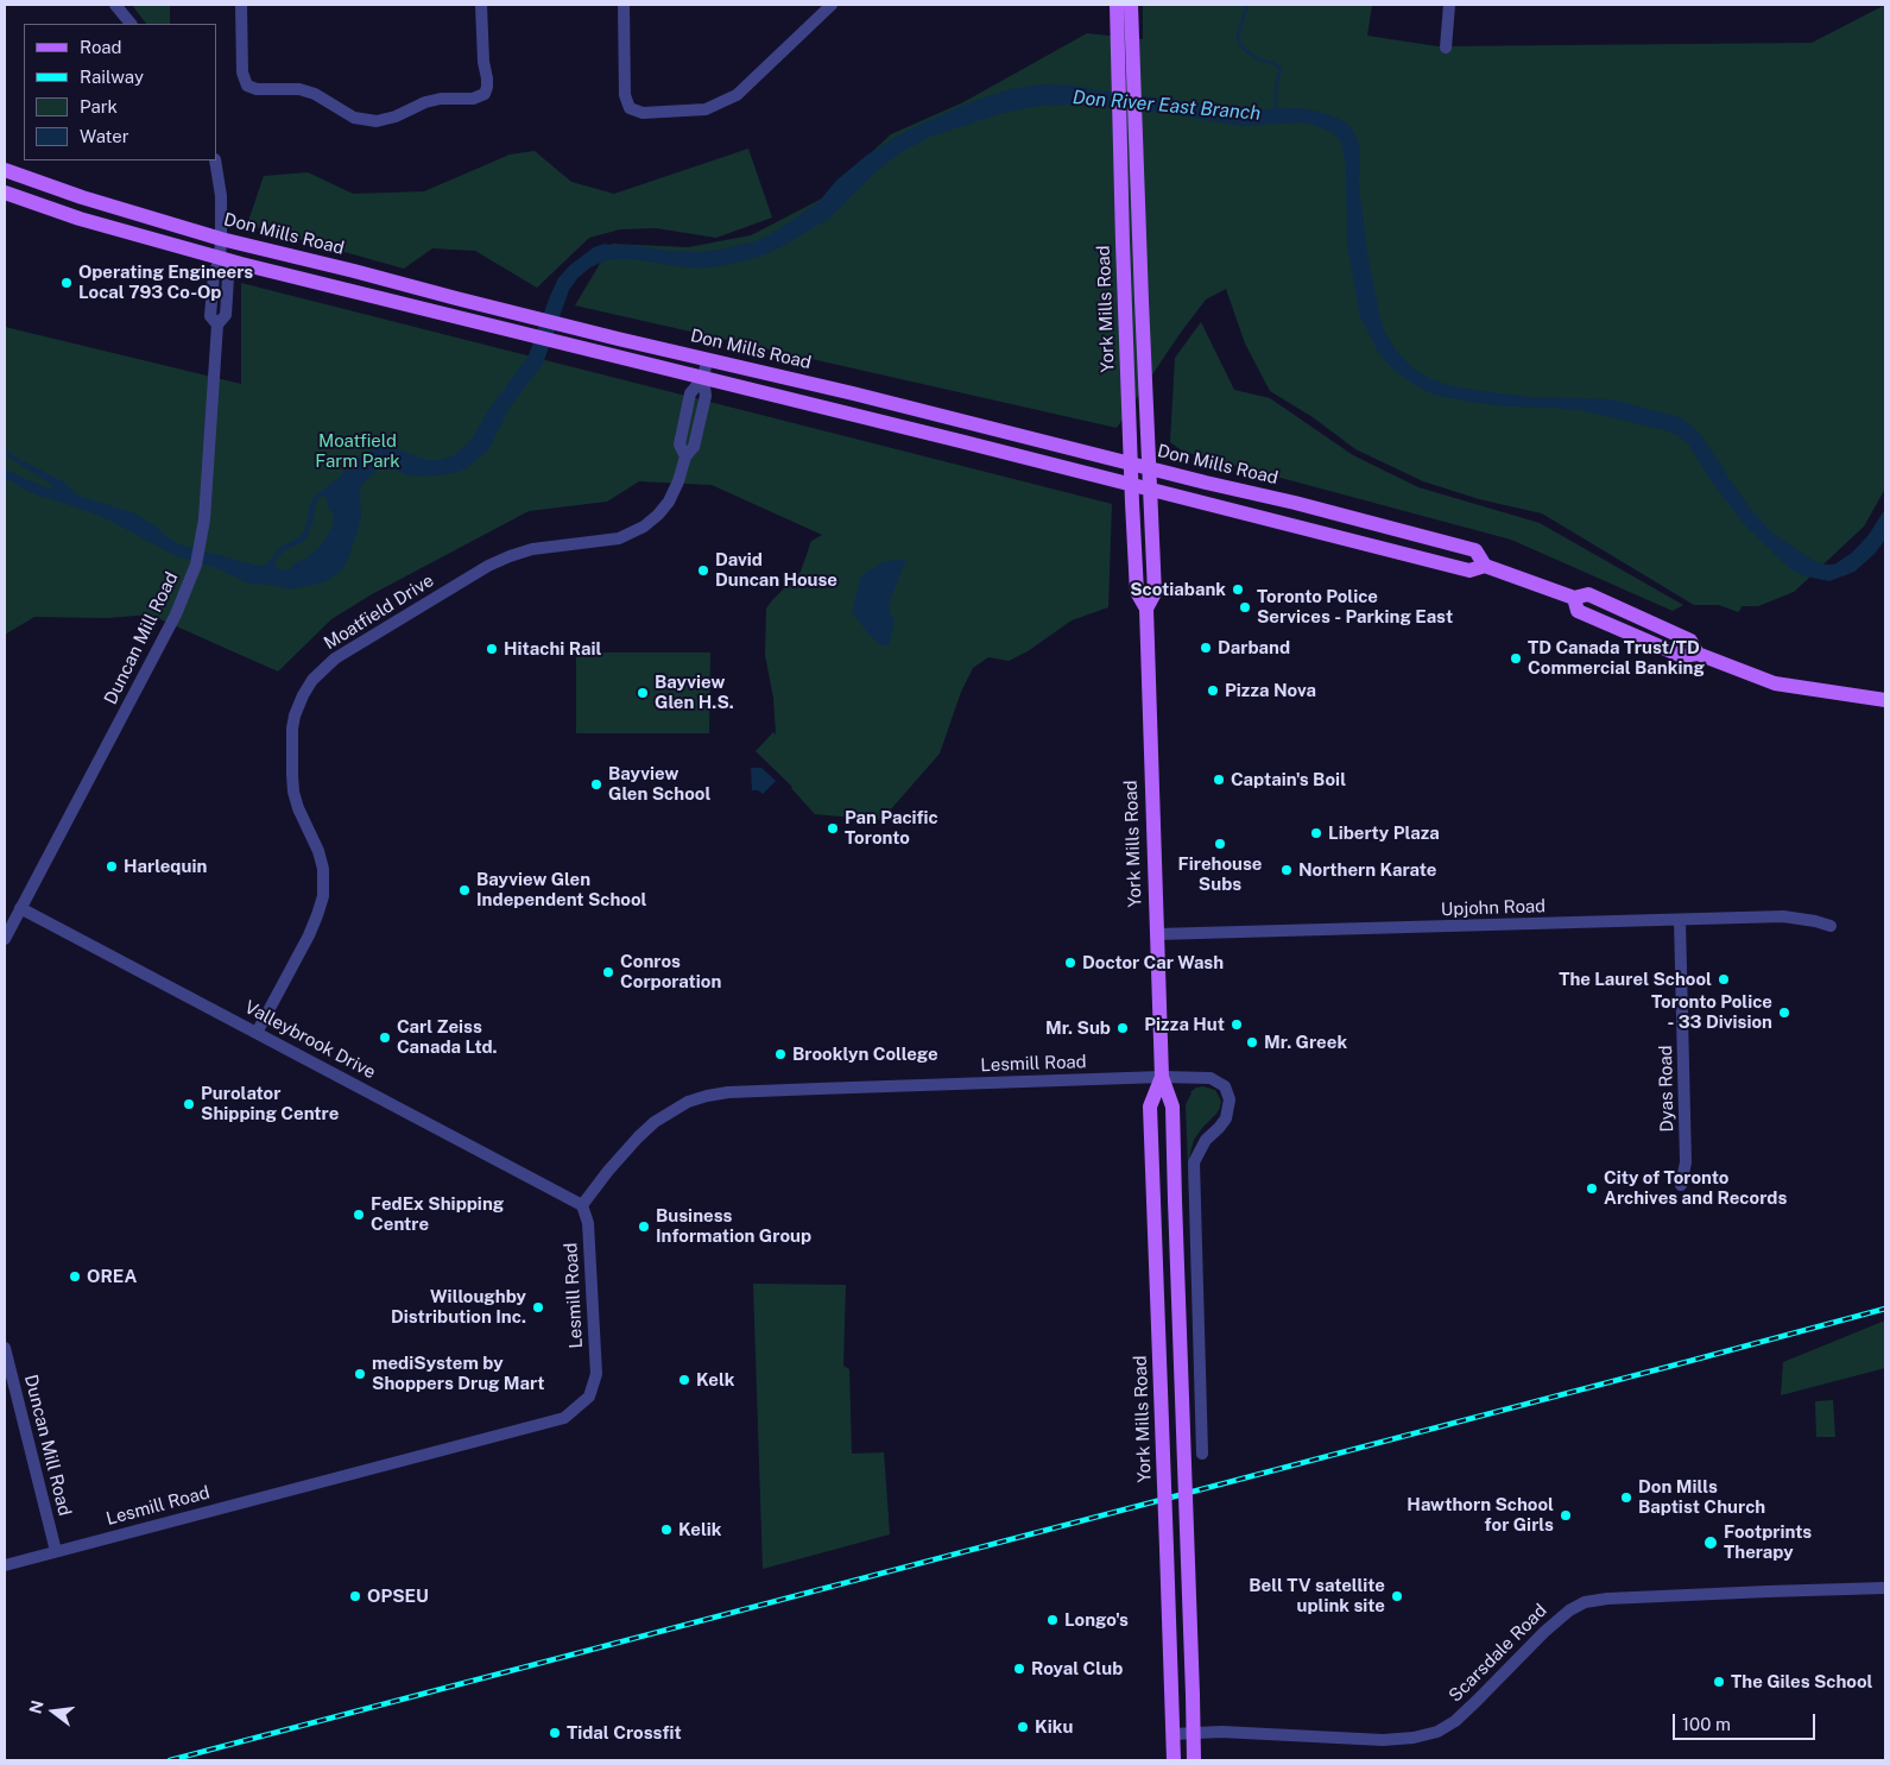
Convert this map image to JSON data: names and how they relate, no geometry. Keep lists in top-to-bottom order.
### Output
{
  "streets": {
    "main road": ["Don Mills Road", "York Mills Road"],
    "street": [
      "Moatfield Drive",
      "Duncan Mill Road",
      "Upjohn Road",
      "Valleybrook Drive",
      "Lesmill Road",
      "Dyas Road",
      "Scarsdale Road"
    ]
  },
  "crossings": [
    ["Don Mills Road", "York Mills Road"],
    ["Don Mills Road", "Moatfield Drive"],
    ["Don Mills Road", "Duncan Mill Road"],
    ["York Mills Road", "Upjohn Road"],
    ["York Mills Road", "Lesmill Road"],
    ["York Mills Road", "Scarsdale Road"],
    ["Moatfield Drive", "Valleybrook Drive"],
    ["Duncan Mill Road", "Valleybrook Drive"],
    ["Duncan Mill Road", "Lesmill Road"],
    ["Upjohn Road", "Dyas Road"],
    ["Valleybrook Drive", "Lesmill Road"]
  ],
  "water": ["Don River East Branch"],
  "parks": ["Moatfield Farm Park"],
  "places": [
    "Operating Engineers Local 793 Co-Op",
    "David Duncan House",
    "Scotiabank",
    "Toronto Police Services - Parking East",
    "Darband",
    "Hitachi Rail",
    "TD Canada Trust/TD Commercial Banking",
    "Pizza Nova",
    "Bayview Glen H.S.",
    "Captain's Boil",
    "Bayview Glen School",
    "Pan Pacific Toronto",
    "Liberty Plaza",
    "Firehouse Subs",
    "Harlequin",
    "Northern Karate",
    "Bayview Glen Independent School",
    "Doctor Car Wash",
    "Conros Corporation",
    "The Laurel School",
    "Toronto Police - 33 Division",
    "Pizza Hut",
    "Mr. Sub",
    "Carl Zeiss Canada Ltd.",
    "Mr. Greek",
    "Brooklyn College",
    "Purolator Shipping Centre",
    "City of Toronto Archives and Records",
    "FedEx Shipping Centre",
    "Business Information Group",
    "OREA",
    "Willoughby Distribution Inc.",
    "mediSystem by Shoppers Drug Mart",
    "Kelk",
    "Don Mills Baptist Church",
    "Hawthorn School for Girls",
    "Kelik",
    "Footprints Therapy",
    "OPSEU",
    "Bell TV satellite uplink site",
    "Longo's",
    "Royal Club",
    "The Giles School",
    "Kiku",
    "Tidal Crossfit"
  ],
  "legend": [
    "Road",
    "Railway",
    "Park",
    "Water"
  ],
  "scale_bar": "100 m",
  "north": "left"
}
